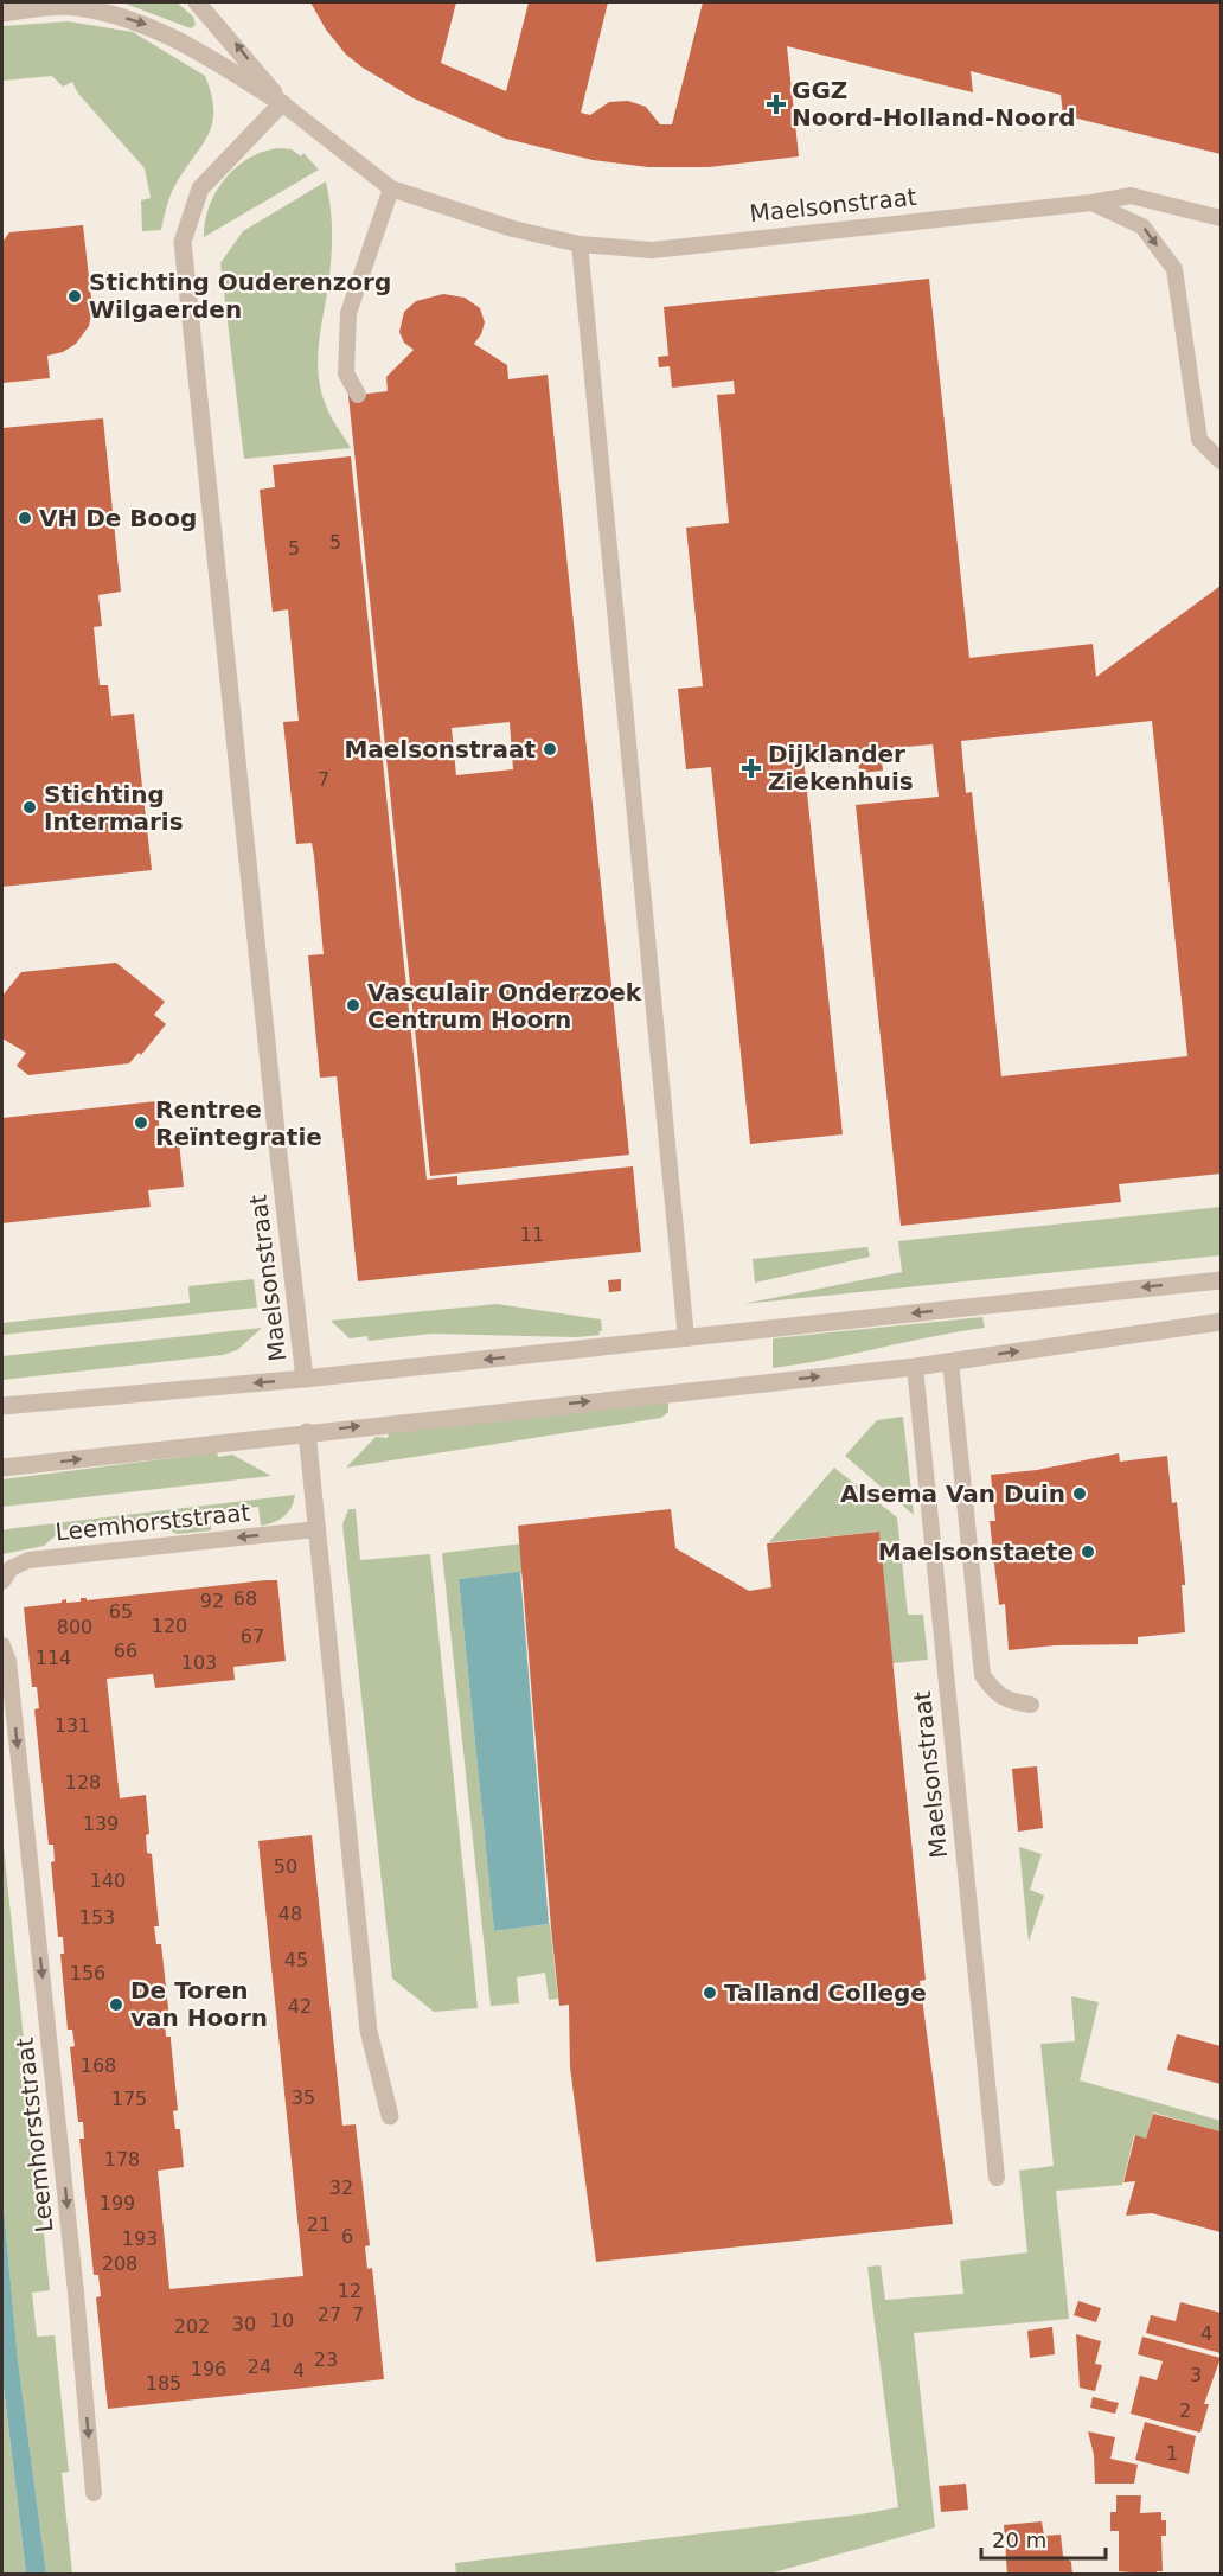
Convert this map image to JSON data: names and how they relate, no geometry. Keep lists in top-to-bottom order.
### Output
{
  "streets": {
    "street": ["Maelsonstraat"],
    "lane": ["Leemhorststraat"]
  },
  "places": {
    "health": ["GGZ Noord-Holland-Noord", "Dijklander Ziekenhuis"],
    "other": [
      "Stichting Ouderenzorg Wilgaerden",
      "VH De Boog",
      "Maelsonstraat",
      "Stichting Intermaris",
      "Vasculair Onderzoek Centrum Hoorn",
      "Rentree Reïntegratie",
      "Alsema Van Duin",
      "Maelsonstaete",
      "Talland College",
      "De Toren van Hoorn"
    ]
  },
  "house_numbers": [
    "5",
    "5",
    "7",
    "11",
    "68",
    "92",
    "65",
    "120",
    "800",
    "67",
    "66",
    "114",
    "103",
    "131",
    "128",
    "139",
    "50",
    "140",
    "48",
    "153",
    "45",
    "156",
    "42",
    "168",
    "35",
    "175",
    "178",
    "32",
    "199",
    "21",
    "6",
    "193",
    "208",
    "12",
    "27",
    "7",
    "10",
    "30",
    "202",
    "4",
    "23",
    "24",
    "196",
    "4",
    "3",
    "185",
    "2",
    "1"
  ],
  "scale_bar": "20 m"
}
